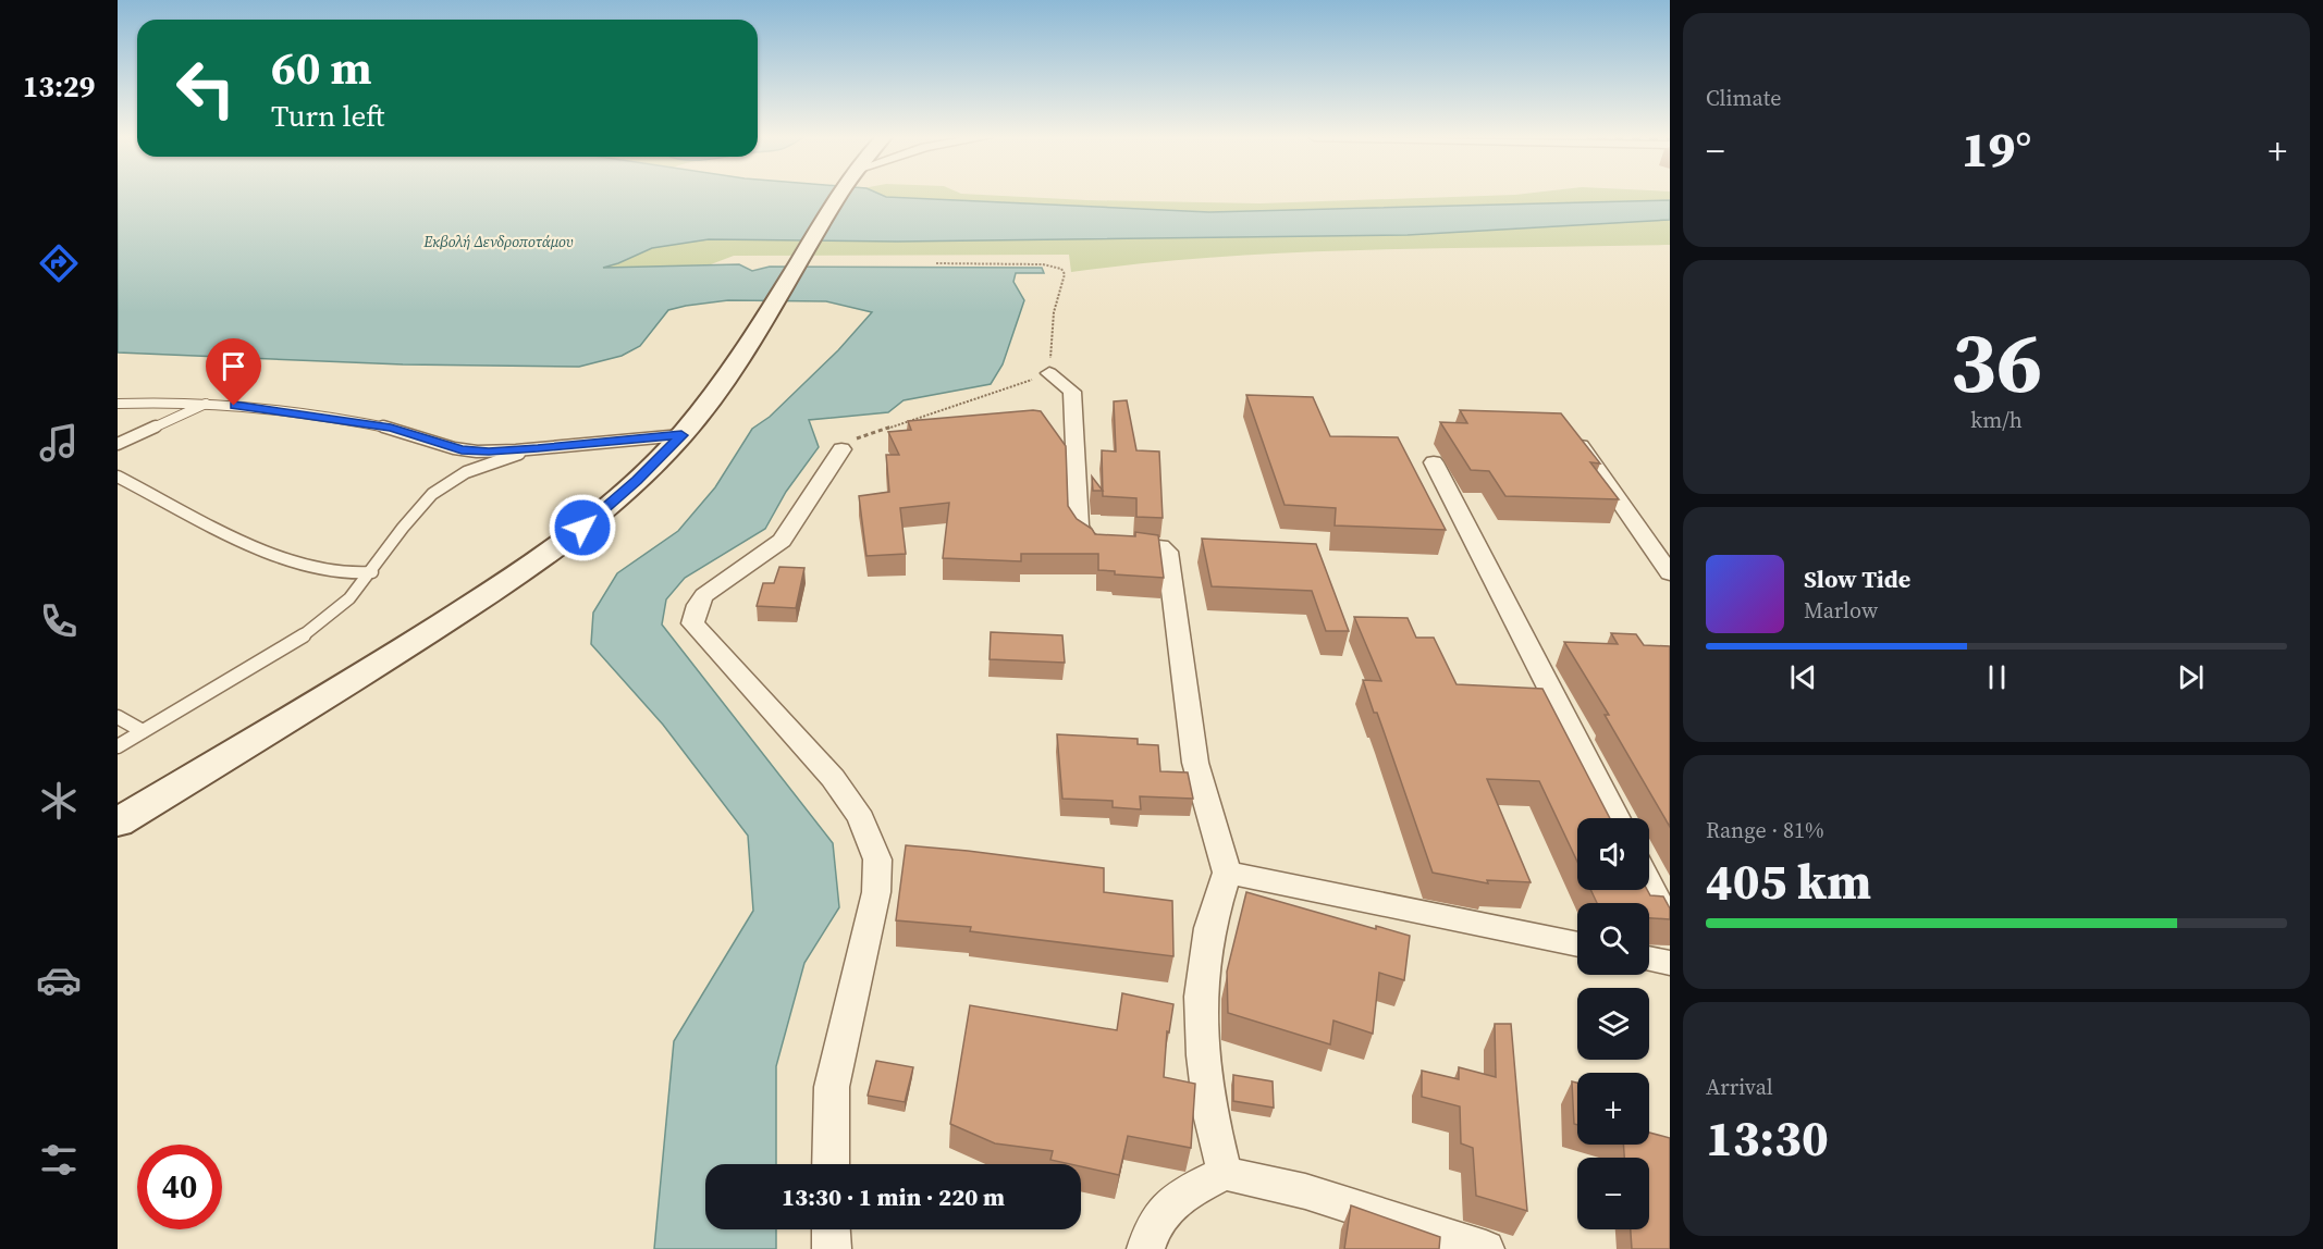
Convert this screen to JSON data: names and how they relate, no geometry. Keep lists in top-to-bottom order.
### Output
{
  "water": ["Εκβολή Δενδροποτάμου"],
  "page": {
    "tabs": "13:29",
    "tile": [
      "Climate",
      ["36", "km/h"],
      ["Range · 81%", "405 km"],
      ["Arrival", "13:30"]
    ],
    "turn": ["60 m", "Turn left"],
    "heat": ["−", "19°", "+"],
    "song": ["Slow Tide", "Marlow"],
    "map_buttons": ["+", "−"],
    "limit": "40",
    "trip": "13:30 · 1 min · 220 m"
  }
}
